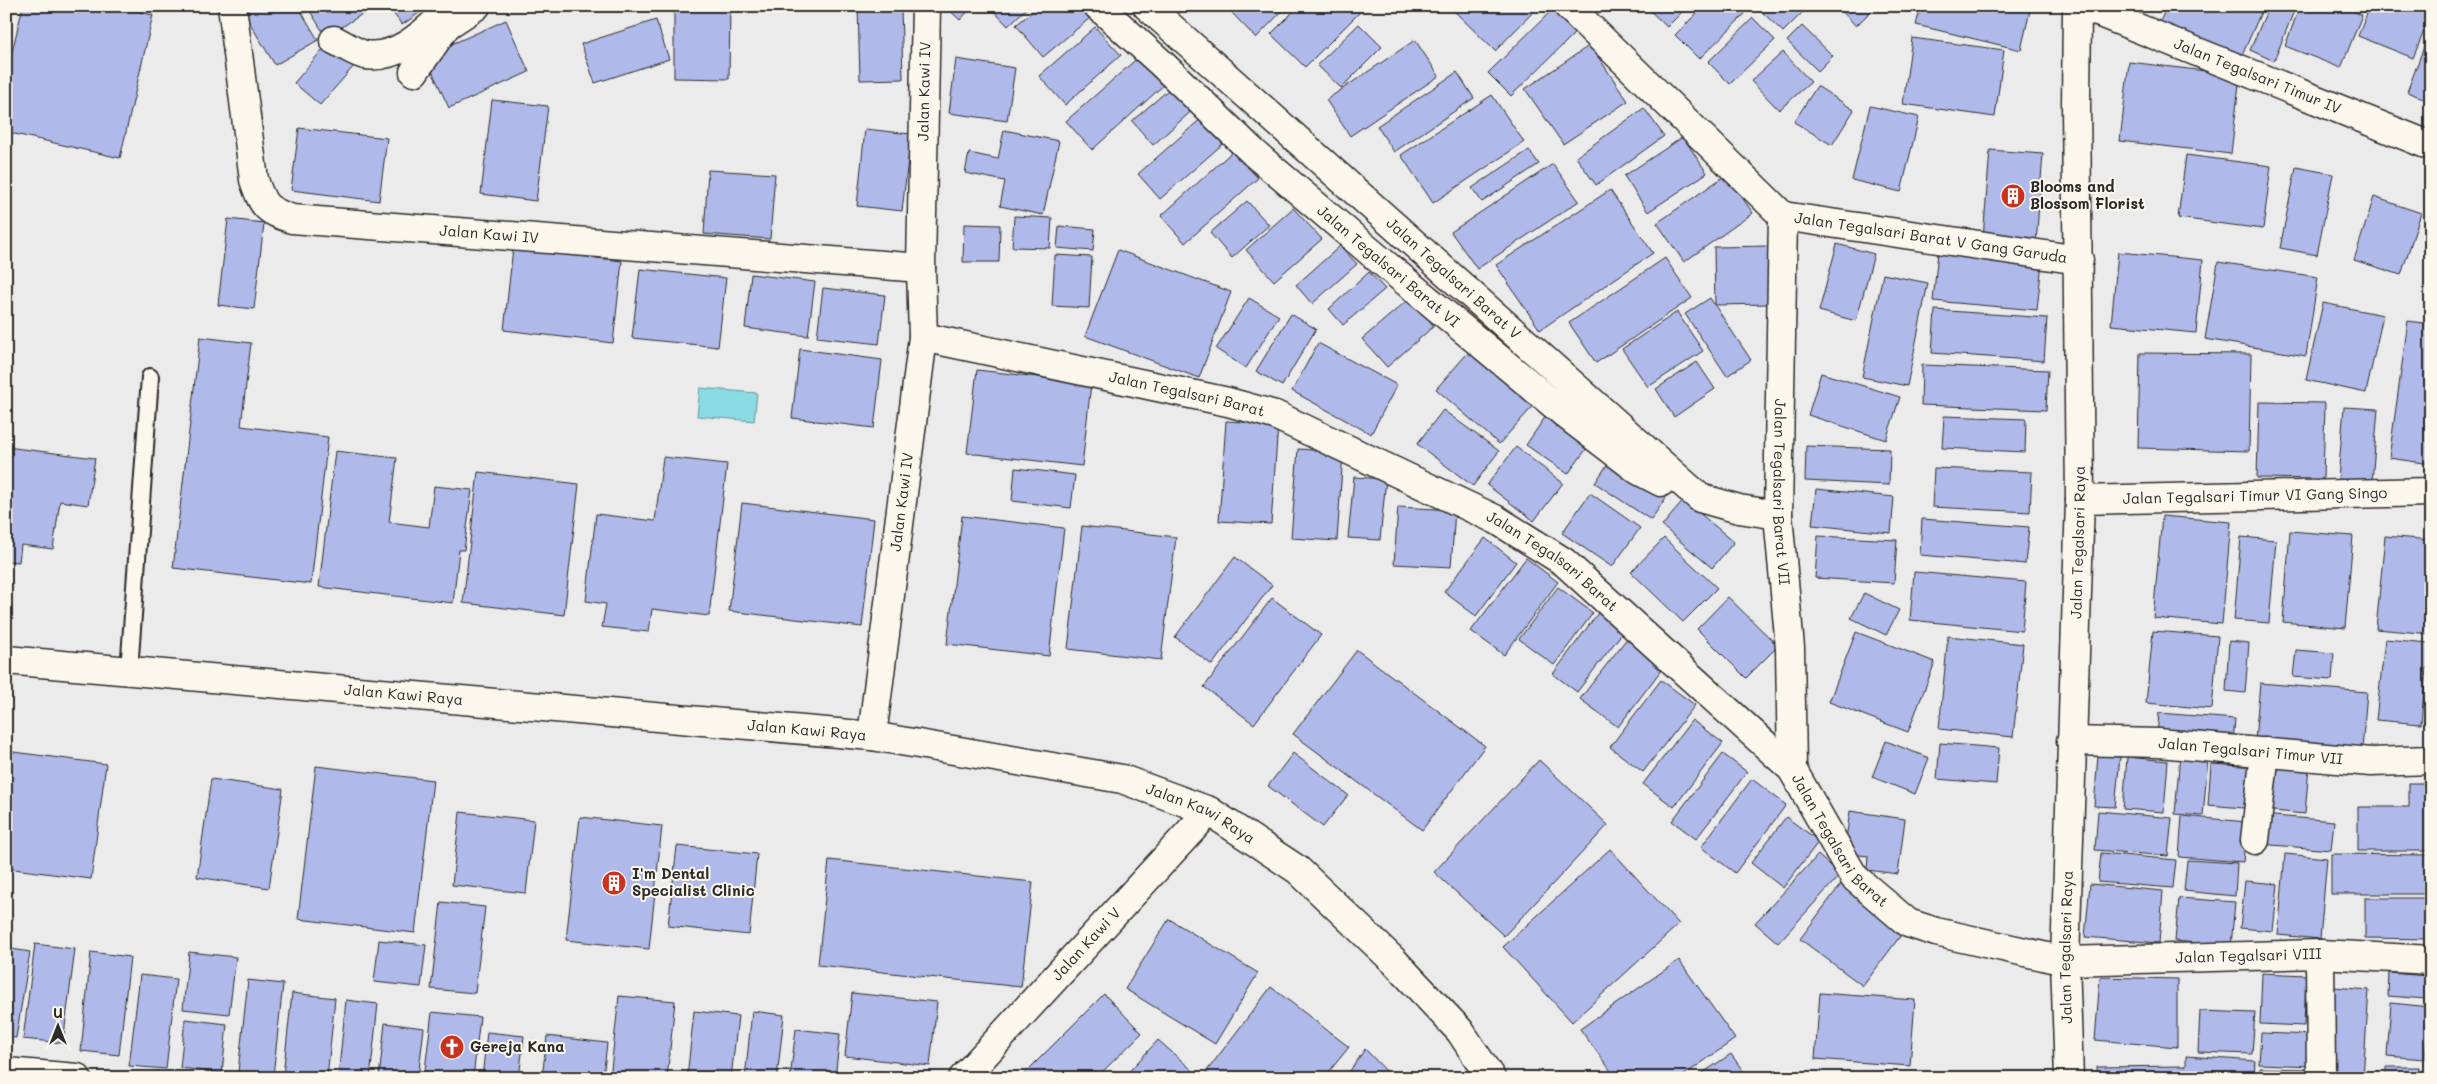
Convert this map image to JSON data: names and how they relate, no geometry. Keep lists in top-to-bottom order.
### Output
{
  "streets": {
    "street": [
      "Jalan Tegalsari Timur IV",
      "Jalan Kawi IV",
      "Jalan Tegalsari Barat V Gang Garuda",
      "Jalan Tegalsari Barat VI",
      "Jalan Tegalsari Barat V",
      "Jalan Tegalsari Barat",
      "Jalan Tegalsari Barat VII",
      "Jalan Tegalsari Timur VI Gang Singo",
      "Jalan Tegalsari Raya",
      "Jalan Kawi Raya",
      "Jalan Tegalsari Timur VII",
      "Jalan Kawi V",
      "Jalan Tegalsari VIII"
    ]
  },
  "crossings": [
    ["Jalan Kawi IV", "Jalan Tegalsari Barat"],
    ["Jalan Kawi IV", "Jalan Kawi Raya"],
    ["Jalan Tegalsari Barat V Gang Garuda", "Jalan Tegalsari Barat VII"],
    ["Jalan Tegalsari Barat V Gang Garuda", "Jalan Tegalsari Raya"],
    ["Jalan Tegalsari Barat VI", "Jalan Tegalsari Barat V"],
    ["Jalan Tegalsari Barat V", "Jalan Tegalsari Barat VII"],
    ["Jalan Tegalsari Barat", "Jalan Tegalsari Barat VII"],
    ["Jalan Tegalsari Barat", "Jalan Tegalsari Raya"],
    ["Jalan Tegalsari Barat", "Jalan Tegalsari VIII"],
    ["Jalan Tegalsari Timur VI Gang Singo", "Jalan Tegalsari Raya"],
    ["Jalan Tegalsari Raya", "Jalan Tegalsari Timur VII"],
    ["Jalan Tegalsari Raya", "Jalan Tegalsari VIII"],
    ["Jalan Kawi Raya", "Jalan Kawi V"]
  ],
  "places": {
    "building": ["Blooms and Blossom Florist", "I'm Dental Specialist Clinic"],
    "church": ["Gereja Kana"]
  },
  "north": "top"
}
